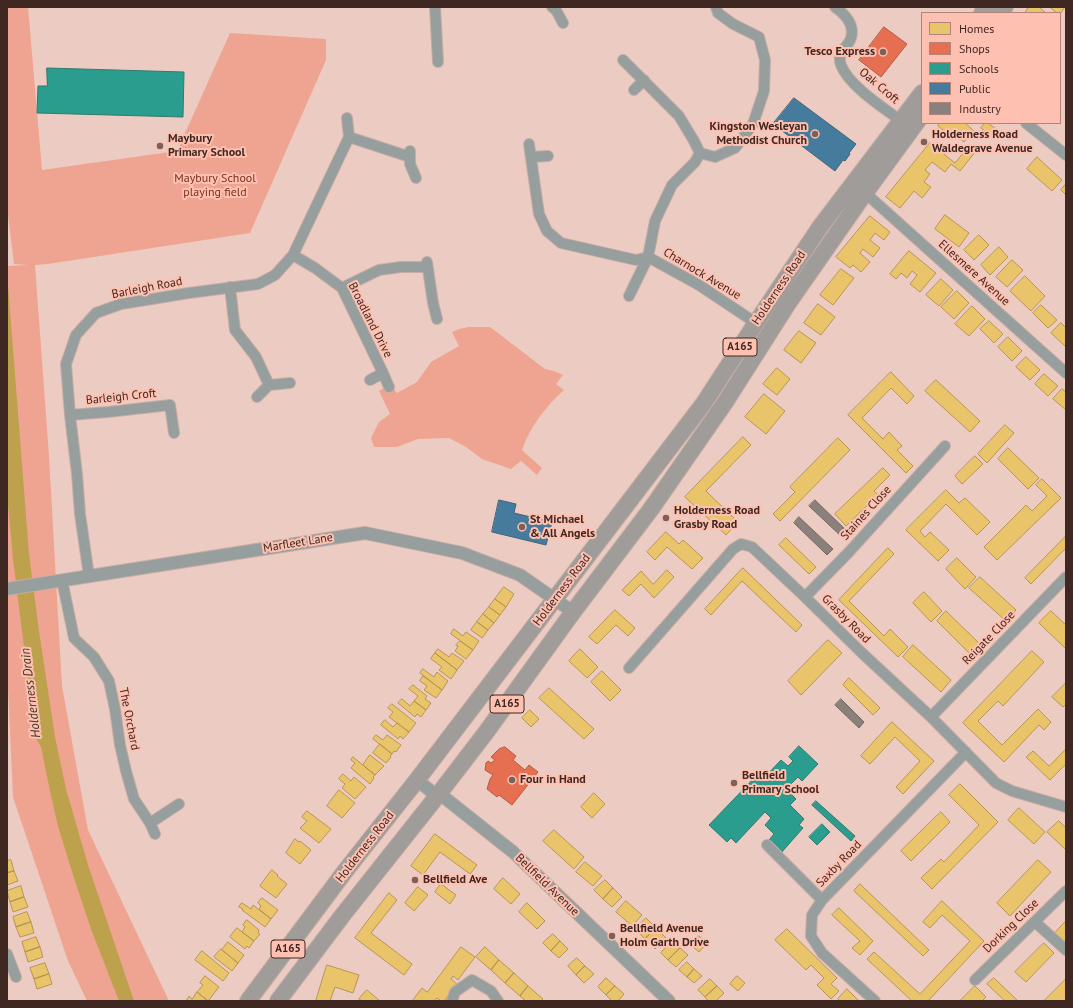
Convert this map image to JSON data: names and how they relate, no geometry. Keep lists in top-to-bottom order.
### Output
{
  "streets": {
    "highway": ["Holderness Road", "A165"],
    "street": [
      "Oak Croft",
      "Ellesmere Avenue",
      "Charnock Avenue",
      "Barleigh Road",
      "Broadland Drive",
      "Barleigh Croft",
      "Staines Close",
      "Marfleet Lane",
      "Grasby Road",
      "Reigate Close",
      "The Orchard",
      "Saxby Road",
      "Bellfield Avenue",
      "Dorking Close"
    ]
  },
  "crossings": [
    ["Oak Croft", "Holderness Road"],
    ["Ellesmere Avenue", "Holderness Road"],
    ["Charnock Avenue", "Holderness Road"],
    ["Barleigh Road", "Broadland Drive"],
    ["Barleigh Road", "Barleigh Croft"],
    ["Barleigh Road", "Marfleet Lane"],
    ["Holderness Road", "Marfleet Lane"],
    ["Holderness Road", "Bellfield Avenue"],
    ["Staines Close", "Grasby Road"],
    ["Marfleet Lane", "The Orchard"],
    ["Grasby Road", "Reigate Close"],
    ["Grasby Road", "Saxby Road"]
  ],
  "water": ["Holderness Drain"],
  "parks": ["Maybury School playing field"],
  "places": [
    "Tesco Express",
    "Kingston Wesleyan Methodist Church",
    "Holderness Road Waldegrave Avenue",
    "Maybury Primary School",
    "Holderness Road Grasby Road",
    "St Michael & All Angels",
    "Four in Hand",
    "Bellfield Primary School",
    "Bellfield Ave",
    "Bellfield Avenue Holm Garth Drive"
  ],
  "legend": [
    "Homes",
    "Shops",
    "Schools",
    "Public",
    "Industry"
  ]
}
